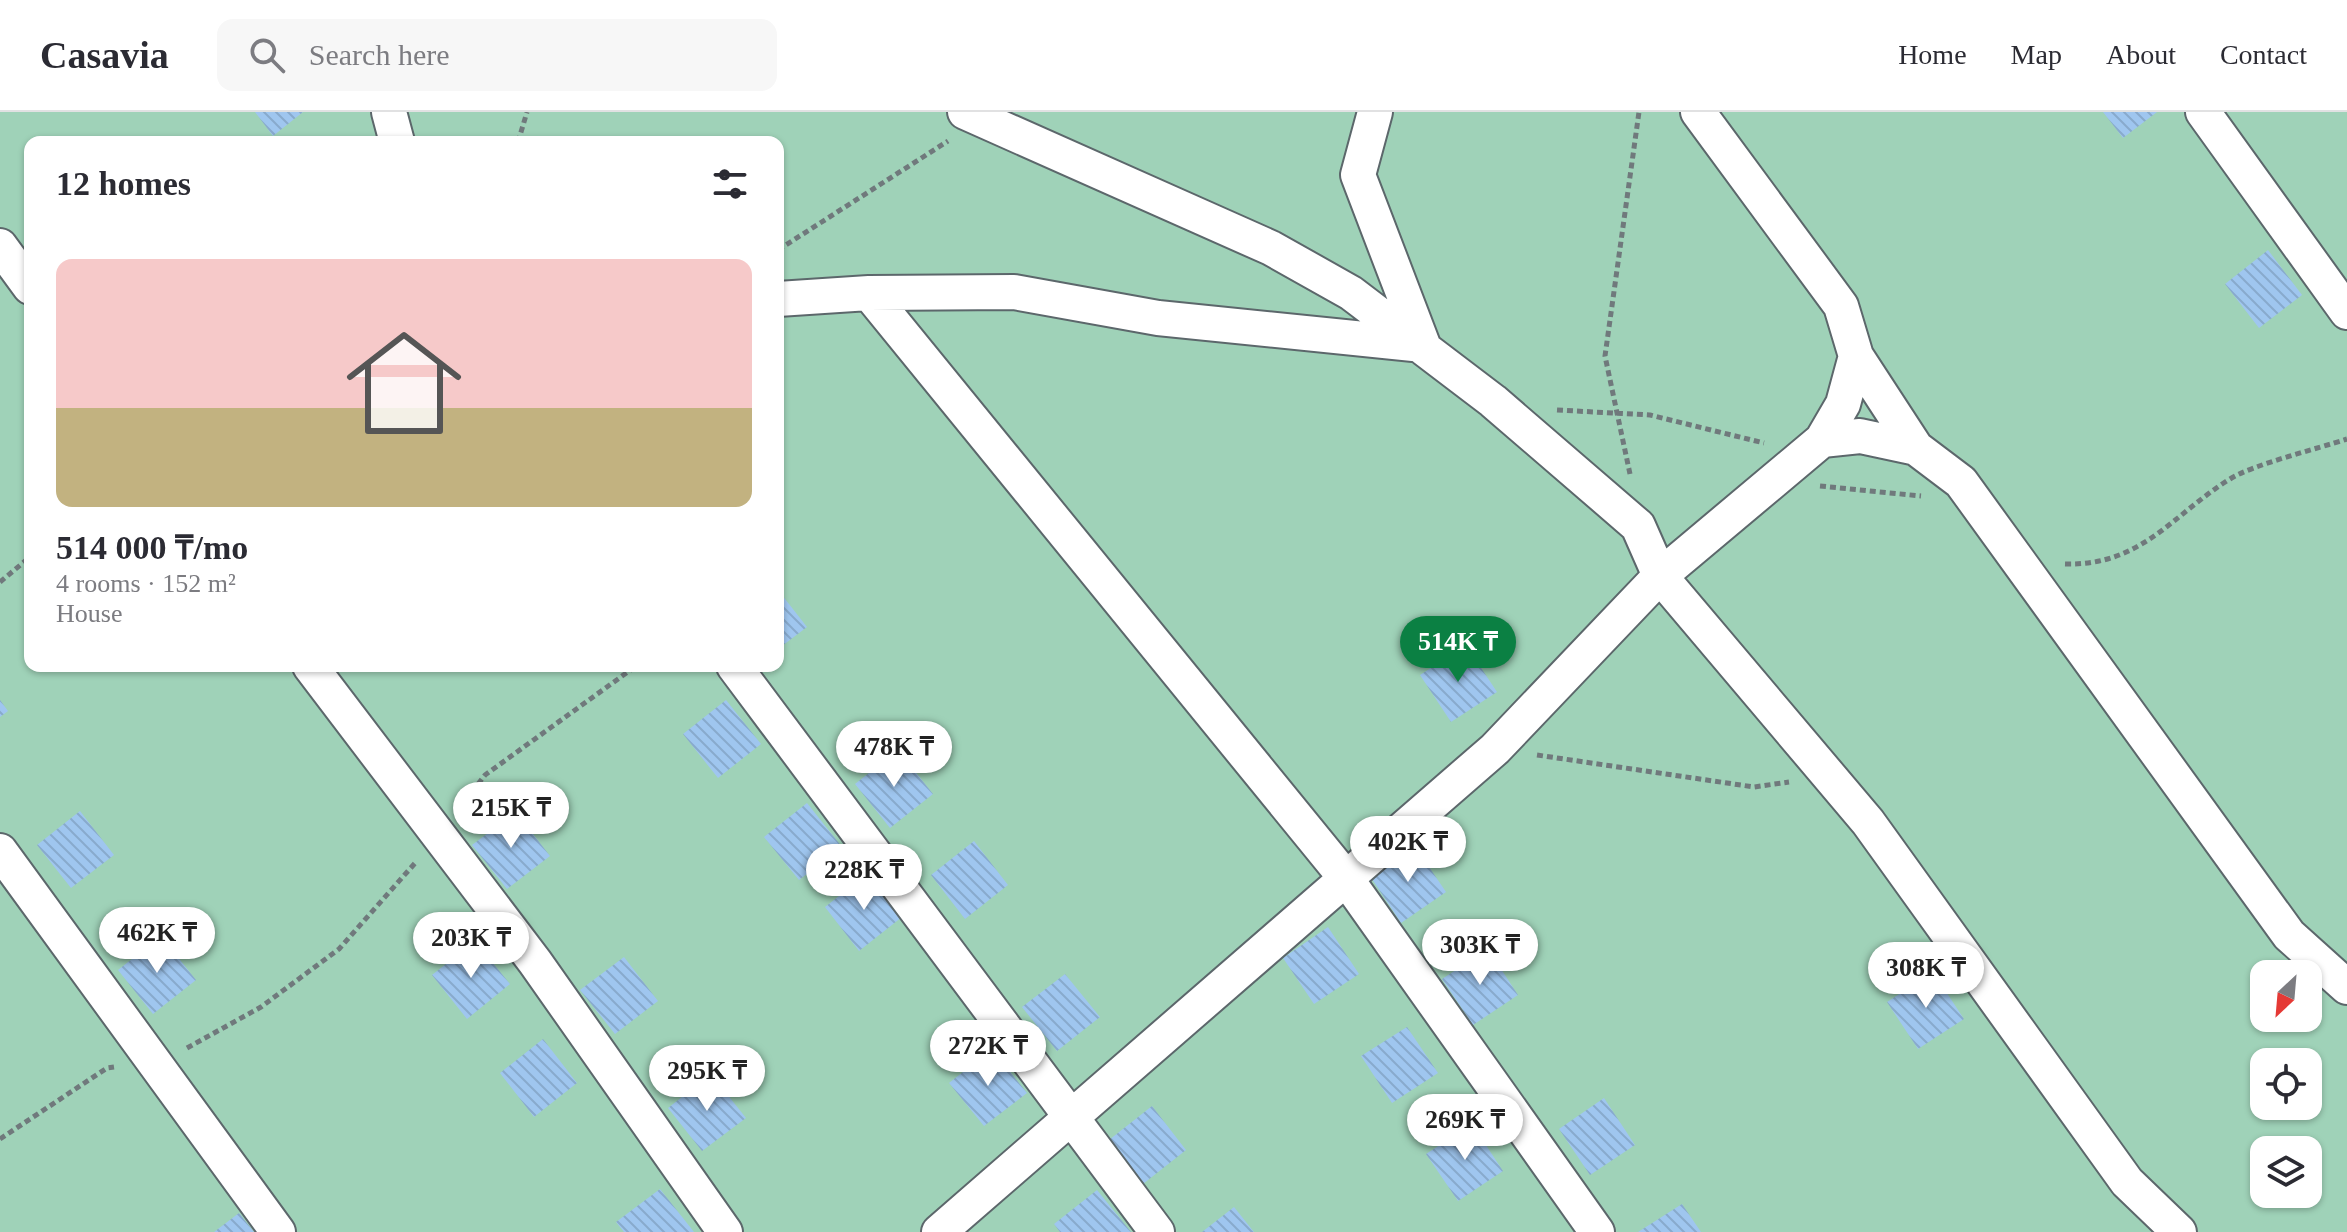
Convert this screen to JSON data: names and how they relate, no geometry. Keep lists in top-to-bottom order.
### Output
{
  "north": "bottom left",
  "page": {
    "header": "Casavia",
    "search": "Search here",
    "nav": [
      "Home",
      "Map",
      "About",
      "Contact"
    ],
    "heading": "12 homes",
    "list": [
      {
        "name": "514 000 ₸/mo",
        "note": "4 rooms · 152 m² · House"
      }
    ],
    "price": [
      "514K ₸",
      "478K ₸",
      "215K ₸",
      "402K ₸",
      "228K ₸",
      "462K ₸",
      "203K ₸",
      "303K ₸",
      "308K ₸",
      "272K ₸",
      "295K ₸",
      "269K ₸"
    ]
  }
}
